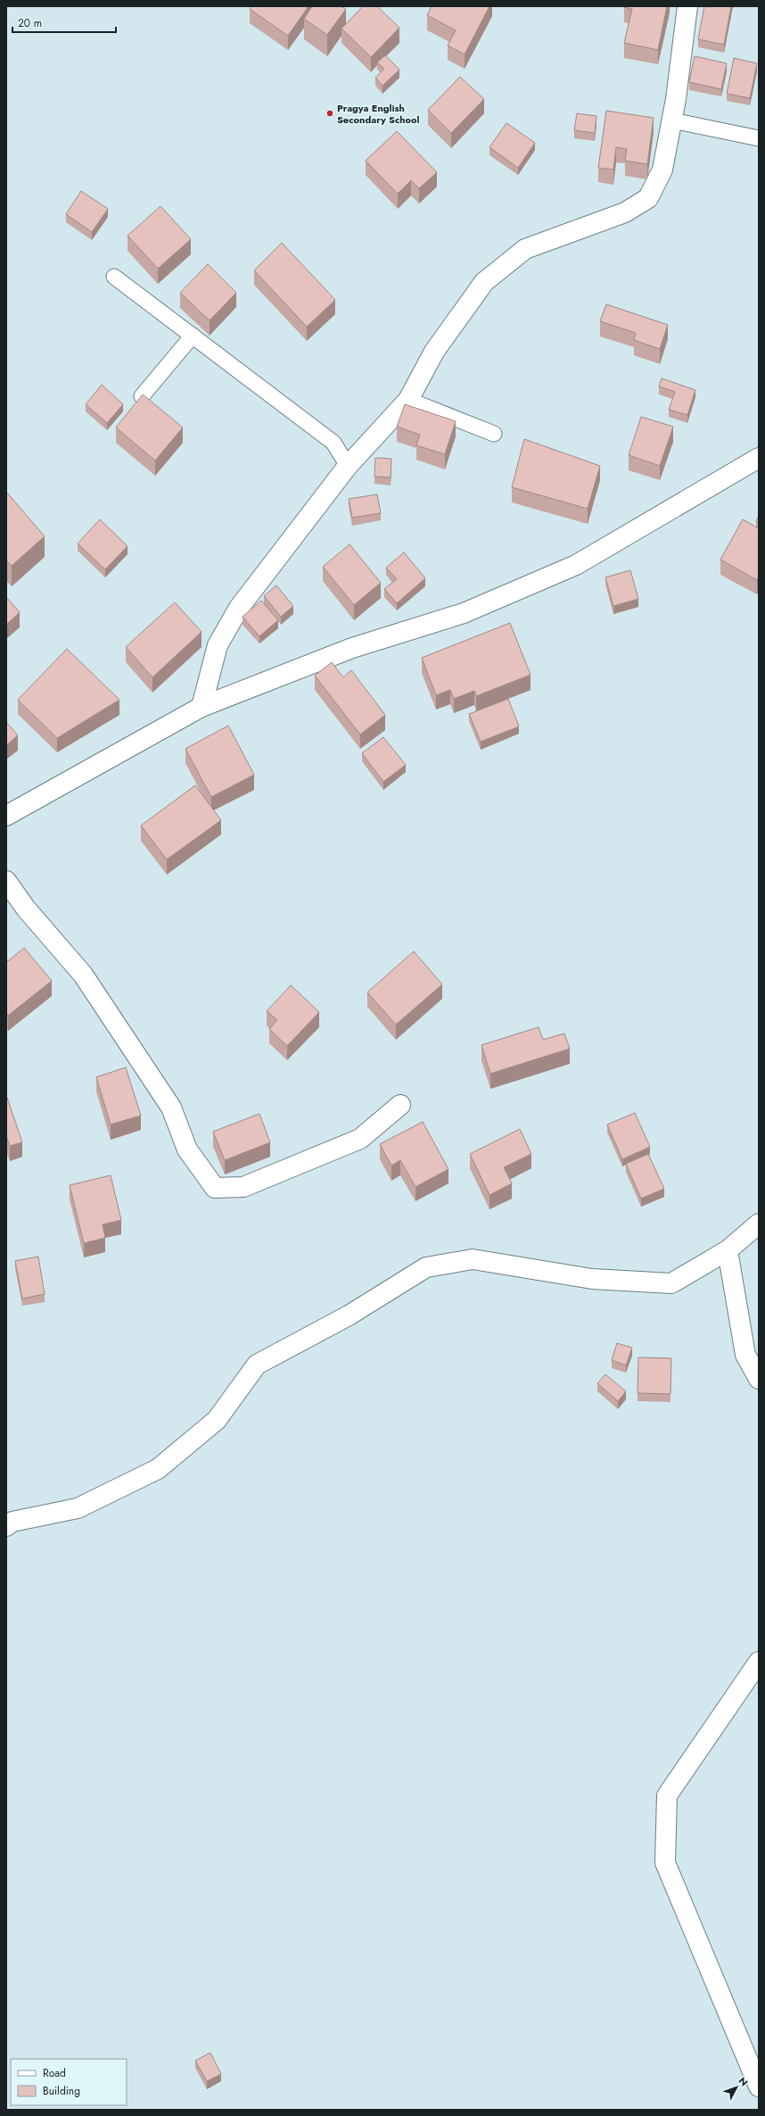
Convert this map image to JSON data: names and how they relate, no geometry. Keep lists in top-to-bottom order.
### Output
{
  "places": ["Pragya English Secondary School"],
  "legend": ["Road", "Building"],
  "scale_bar": "20 m",
  "north": "top right"
}
